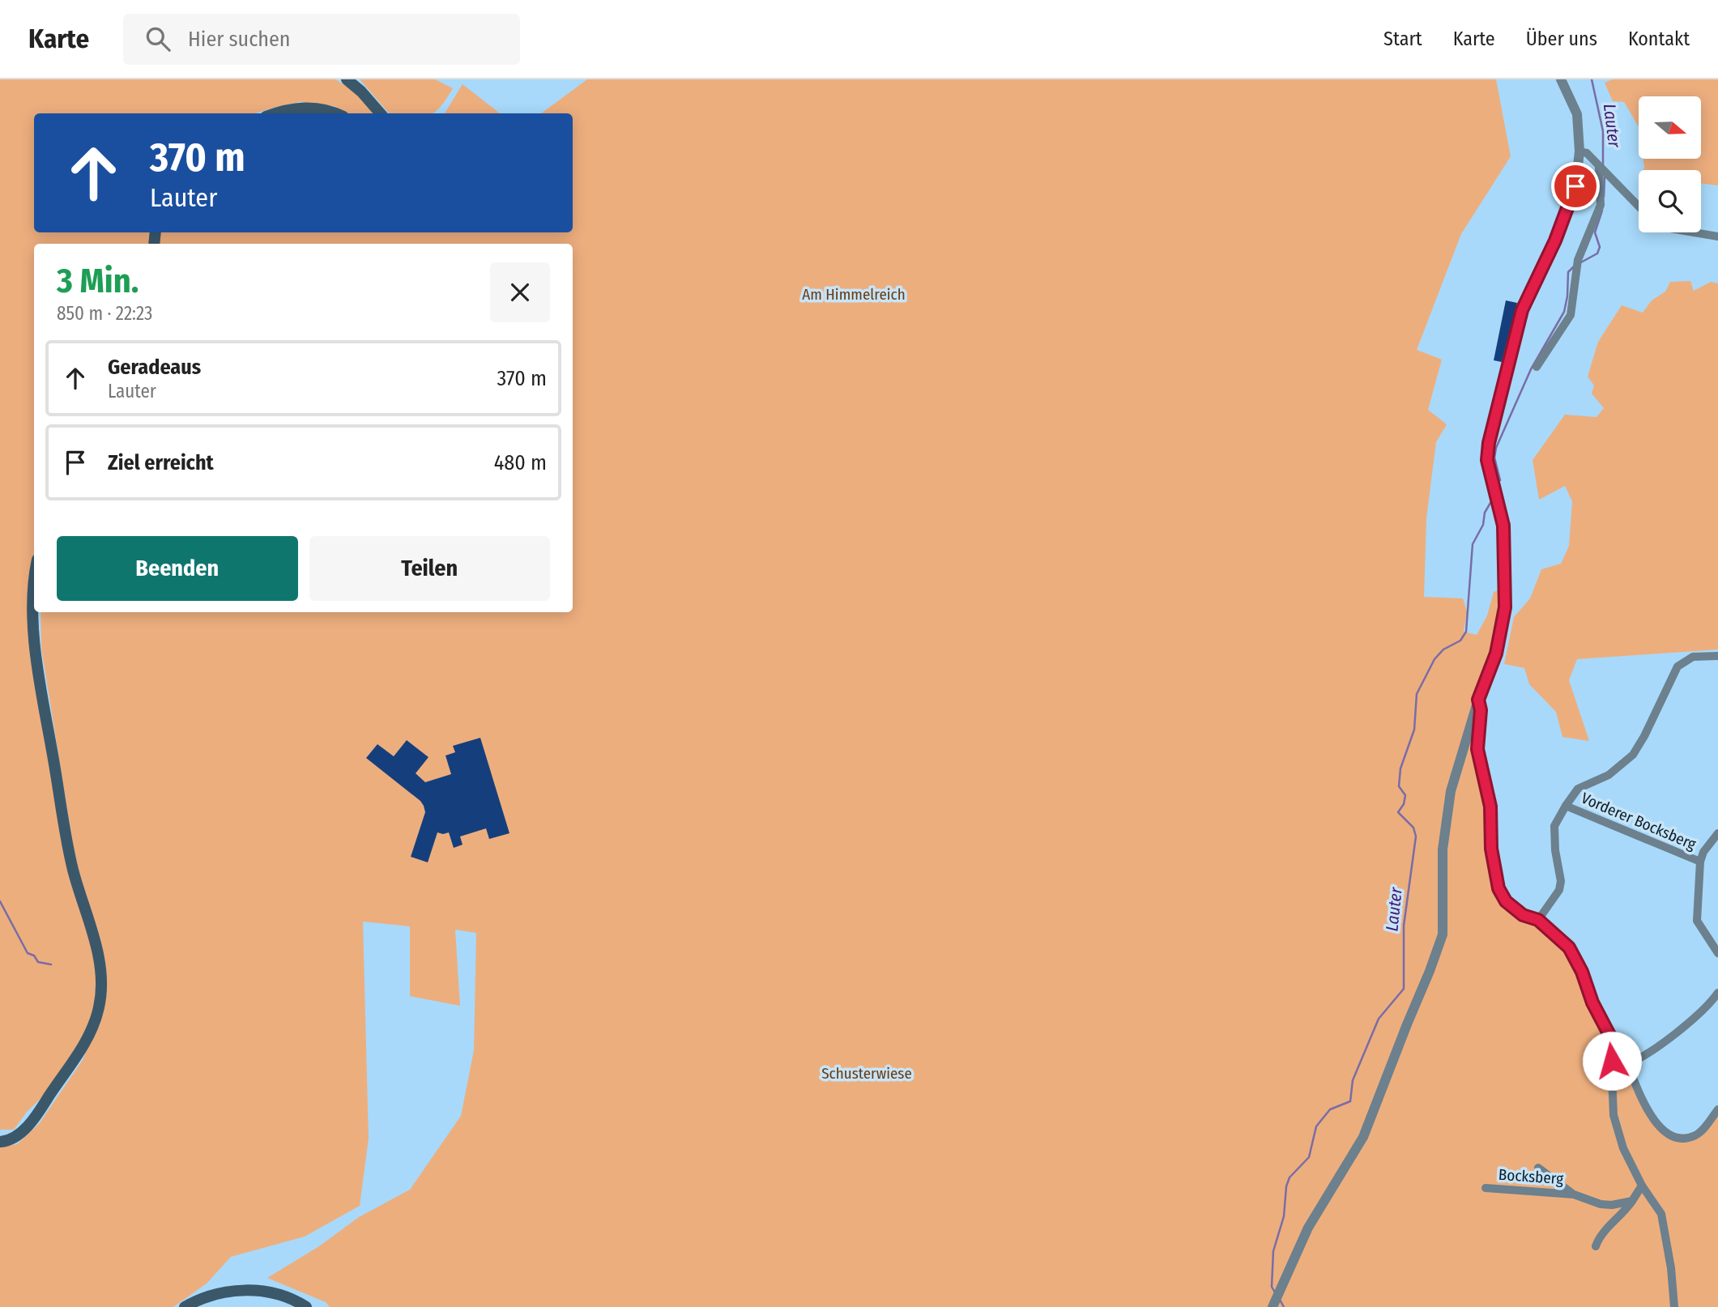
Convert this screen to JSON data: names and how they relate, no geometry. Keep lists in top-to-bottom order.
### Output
{
  "streets": {
    "street": ["Vorderer Bocksberg", "Bocksberg"]
  },
  "water": ["Lauter"],
  "parks": ["Am Himmelreich", "Schusterwiese"],
  "north": "right",
  "page": {
    "header": "Karte",
    "search": "Hier suchen",
    "nav": [
      "Start",
      "Karte",
      "Über uns",
      "Kontakt"
    ],
    "turn": ["370 m", "Lauter"],
    "heading": ["3 Min.", "850 m · 22:23"],
    "list": [
      {
        "name": "Geradeaus",
        "note": "Lauter",
        "value": "370 m"
      },
      {
        "name": "Ziel erreicht",
        "value": "480 m"
      }
    ],
    "buttons": ["Beenden", "Teilen"]
  }
}
